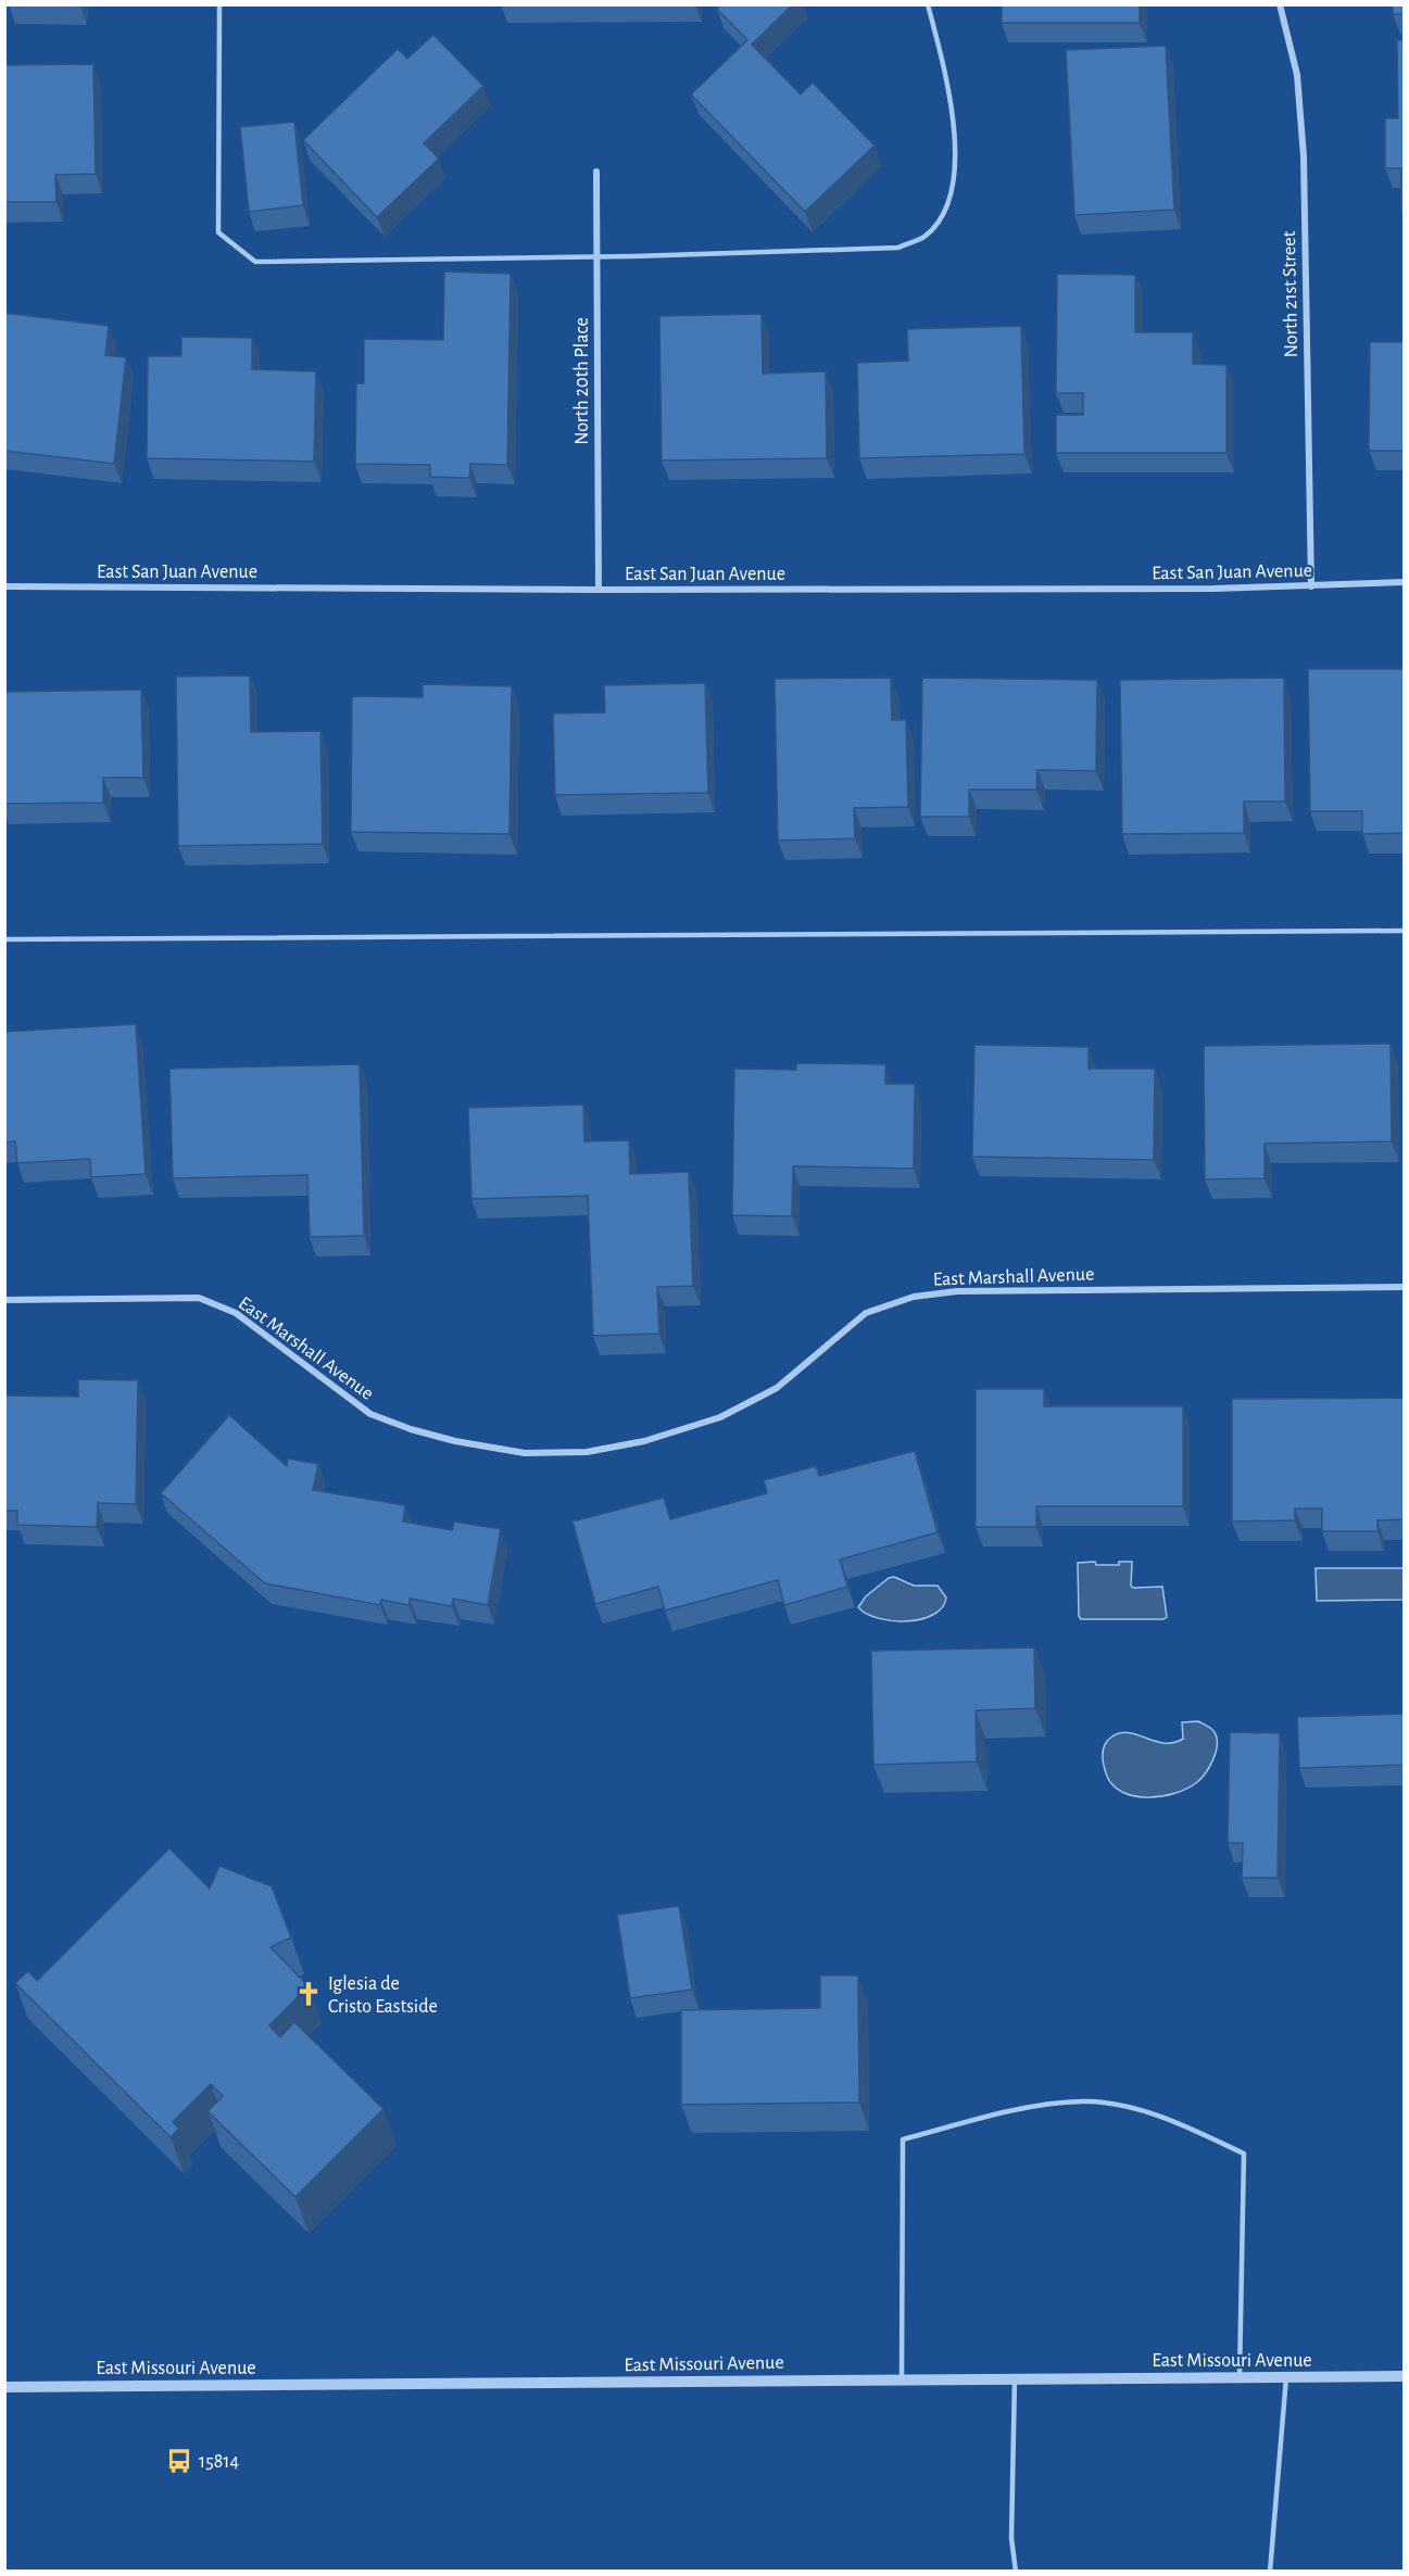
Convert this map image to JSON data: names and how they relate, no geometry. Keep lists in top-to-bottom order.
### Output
{
  "streets": {
    "street": [
      "North 21st Street",
      "North 20th Place",
      "East San Juan Avenue",
      "East Marshall Avenue",
      "East Missouri Avenue"
    ]
  },
  "crossings": [
    ["North 21st Street", "East San Juan Avenue"],
    ["North 20th Place", "East San Juan Avenue"]
  ],
  "places": {
    "church": ["Iglesia de Cristo Eastside"],
    "bus stop": ["15814"]
  }
}
